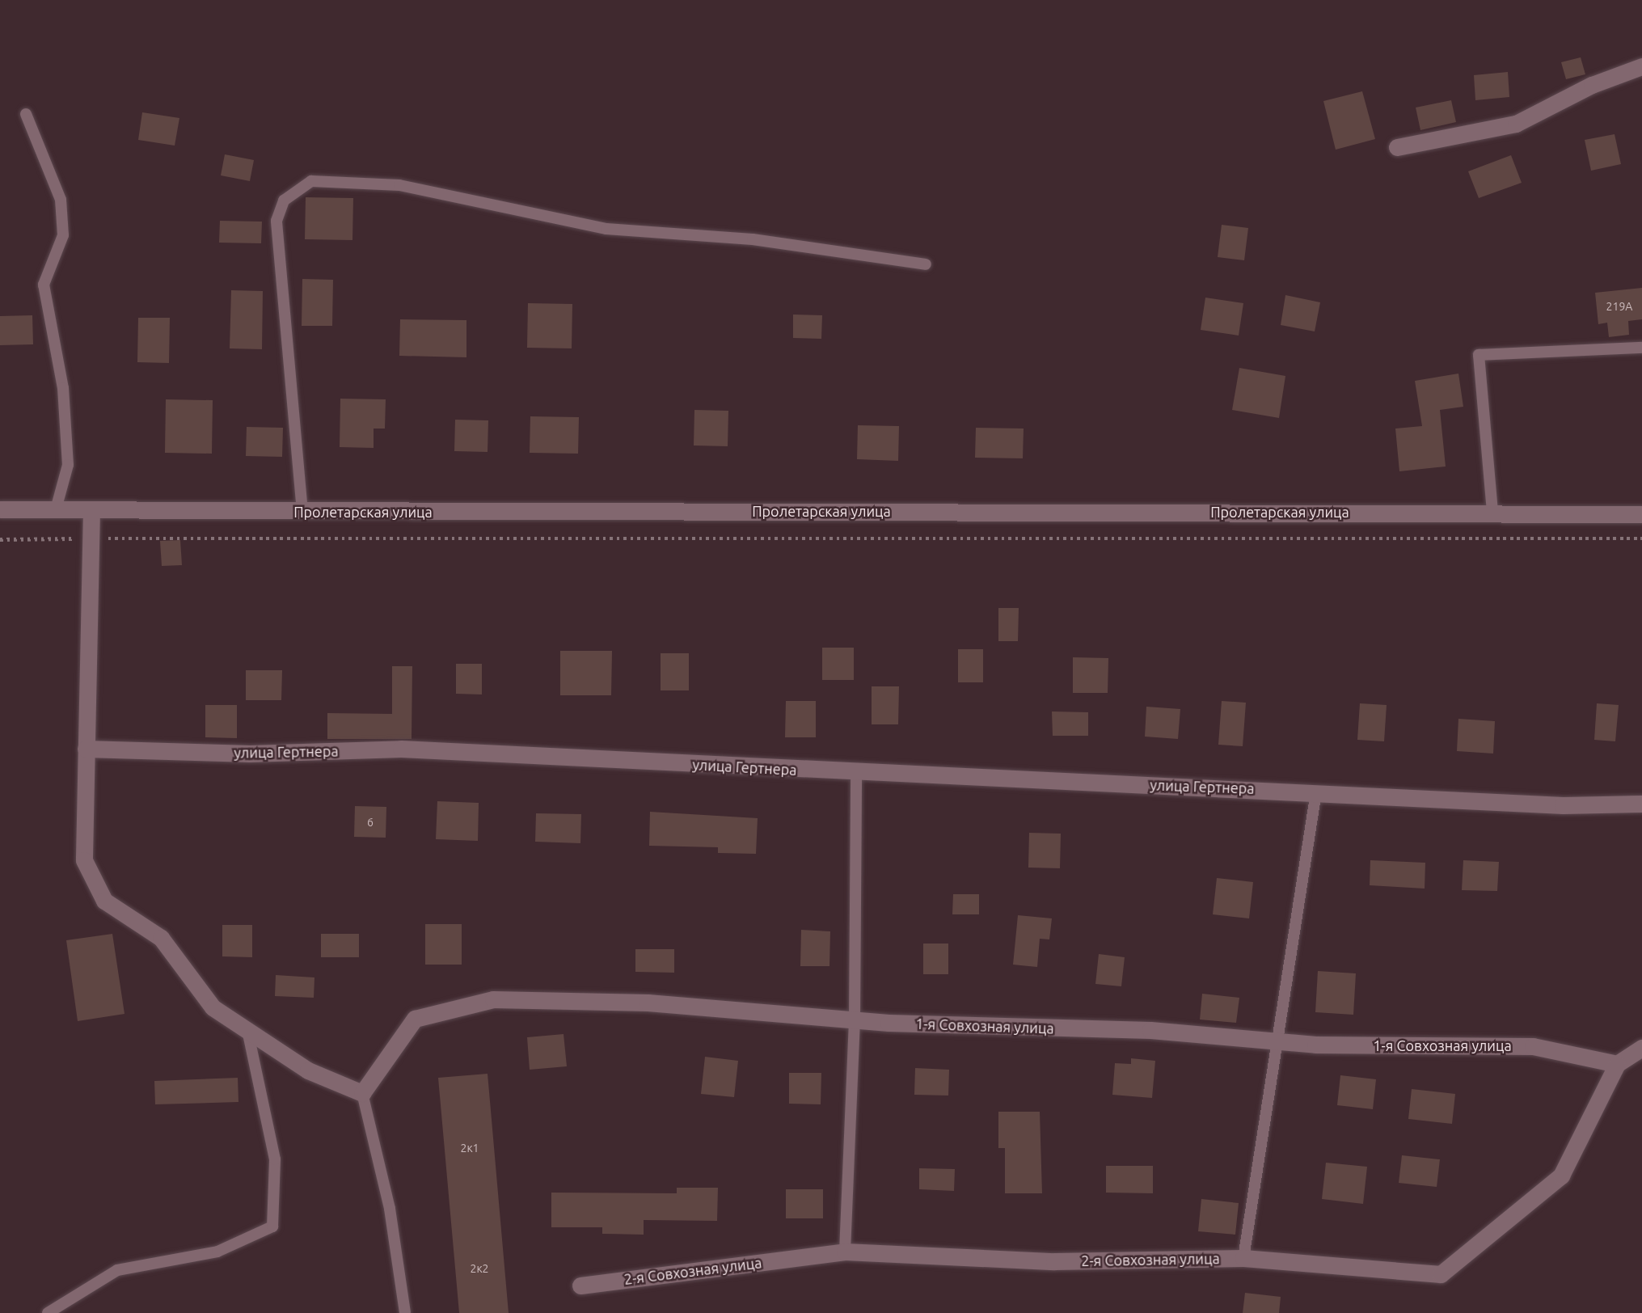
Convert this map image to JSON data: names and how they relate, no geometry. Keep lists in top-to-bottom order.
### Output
{
  "streets": {
    "street": [
      "Пролетарская улица",
      "улица Гертнера",
      "1-я Совхозная улица",
      "2-я Совхозная улица"
    ]
  },
  "crossings": [
    ["1-я Совхозная улица", "2-я Совхозная улица"]
  ],
  "house_numbers": [
    "219А",
    "6",
    "2к1",
    "2к2"
  ]
}
